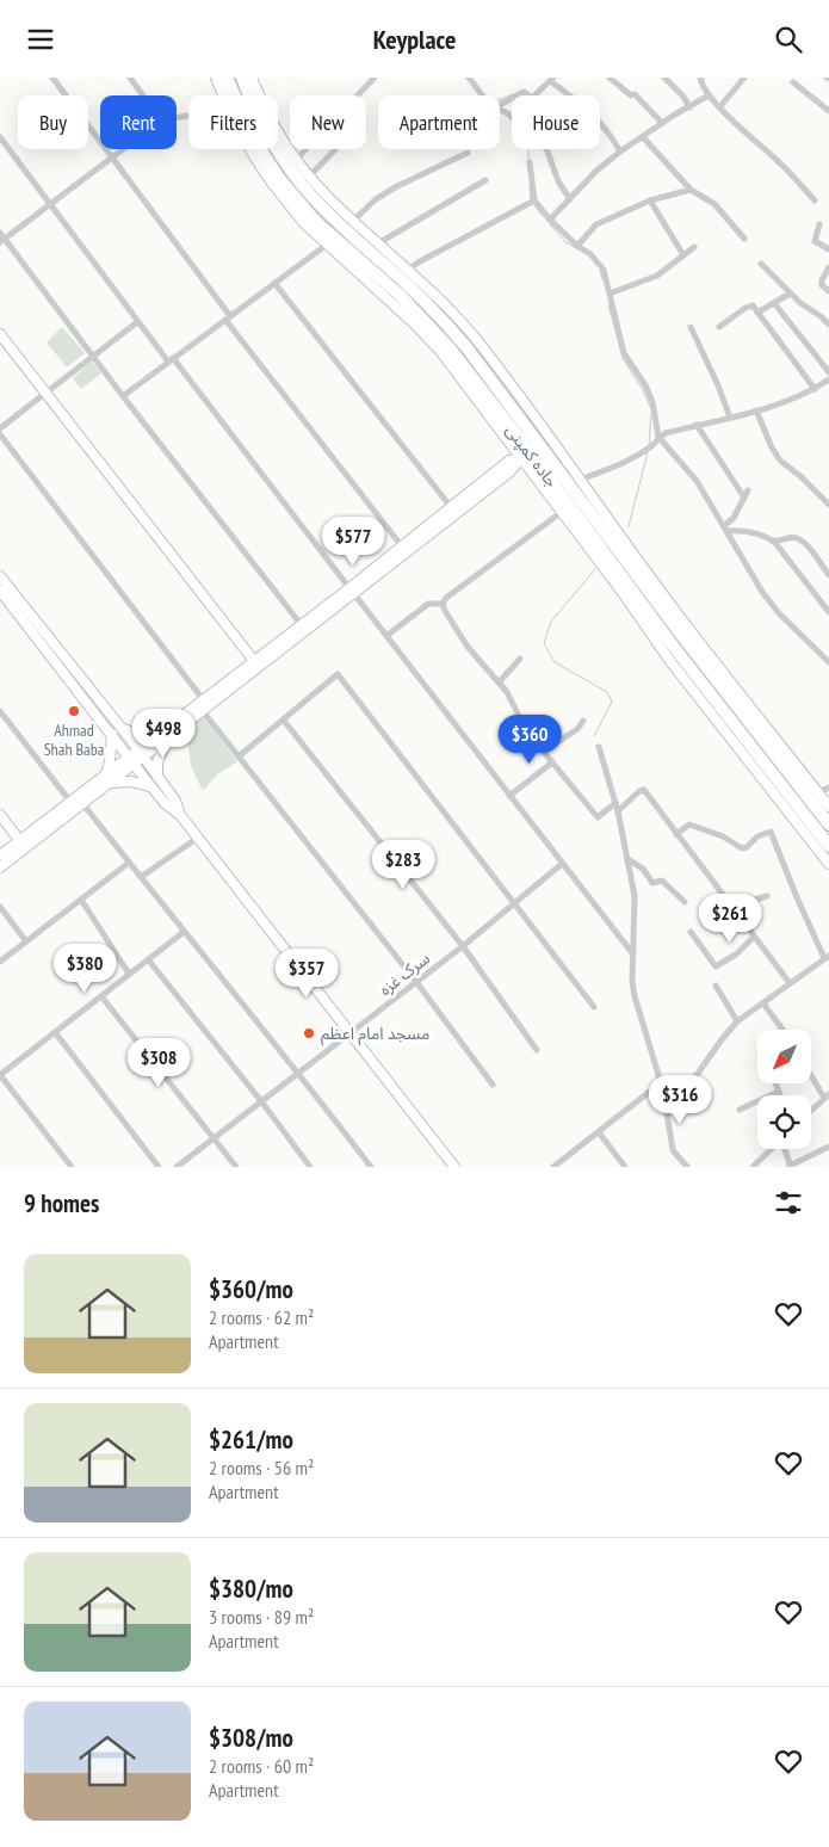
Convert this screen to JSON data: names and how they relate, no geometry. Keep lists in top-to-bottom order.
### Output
{
  "streets": {
    "highway": ["جاده کمپنی"],
    "street": ["سرک غزه"]
  },
  "places": ["Ahmad Shah Baba", "مسجد امام اعظم"],
  "north": "bottom left",
  "page": {
    "header": "Keyplace",
    "chip": [
      "Buy",
      "Rent",
      "Filters",
      "New",
      "Apartment",
      "House"
    ],
    "price": [
      "$577",
      "$498",
      "$360",
      "$283",
      "$261",
      "$380",
      "$357",
      "$308",
      "$316"
    ],
    "heading": "9 homes",
    "list": [
      {
        "name": "$360/mo",
        "note": "2 rooms · 62 m² · Apartment"
      },
      {
        "name": "$261/mo",
        "note": "2 rooms · 56 m² · Apartment"
      },
      {
        "name": "$380/mo",
        "note": "3 rooms · 89 m² · Apartment"
      },
      {
        "name": "$308/mo",
        "note": "2 rooms · 60 m² · Apartment"
      }
    ]
  }
}
